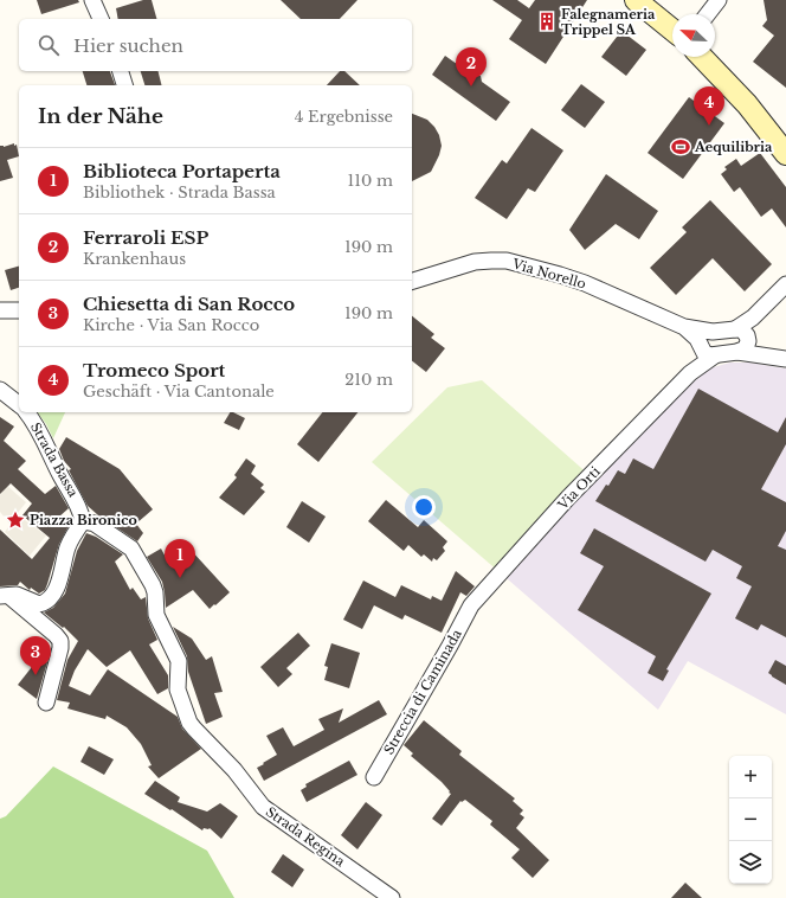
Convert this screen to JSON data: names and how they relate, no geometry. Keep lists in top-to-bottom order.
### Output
{
  "streets": {
    "street": [
      "Via Norello",
      "Strada Bassa",
      "Via Orti",
      "Streccia di Caminada",
      "Strada Regina"
    ]
  },
  "crossings": [
    ["Via Norello", "Via Orti"],
    ["Strada Bassa", "Strada Regina"],
    ["Via Orti", "Streccia di Caminada"]
  ],
  "places": {
    "building": ["Falegnameria Trippel SA"],
    "sports": ["Aequilibria"],
    "place": ["Piazza Bironico"]
  },
  "north": "top left",
  "page": {
    "search": "Hier suchen",
    "pins": [
      "2",
      "4",
      "1",
      "3"
    ],
    "heading": ["In der Nähe", "4 Ergebnisse"],
    "list": [
      {
        "mark": "1",
        "name": "Biblioteca Portaperta",
        "note": "Bibliothek · Strada Bassa",
        "value": "110 m"
      },
      {
        "mark": "2",
        "name": "Ferraroli ESP",
        "note": "Krankenhaus",
        "value": "190 m"
      },
      {
        "mark": "3",
        "name": "Chiesetta di San Rocco",
        "note": "Kirche · Via San Rocco",
        "value": "190 m"
      },
      {
        "mark": "4",
        "name": "Tromeco Sport",
        "note": "Geschäft · Via Cantonale",
        "value": "210 m"
      }
    ],
    "map_buttons": ["+", "−"]
  }
}
